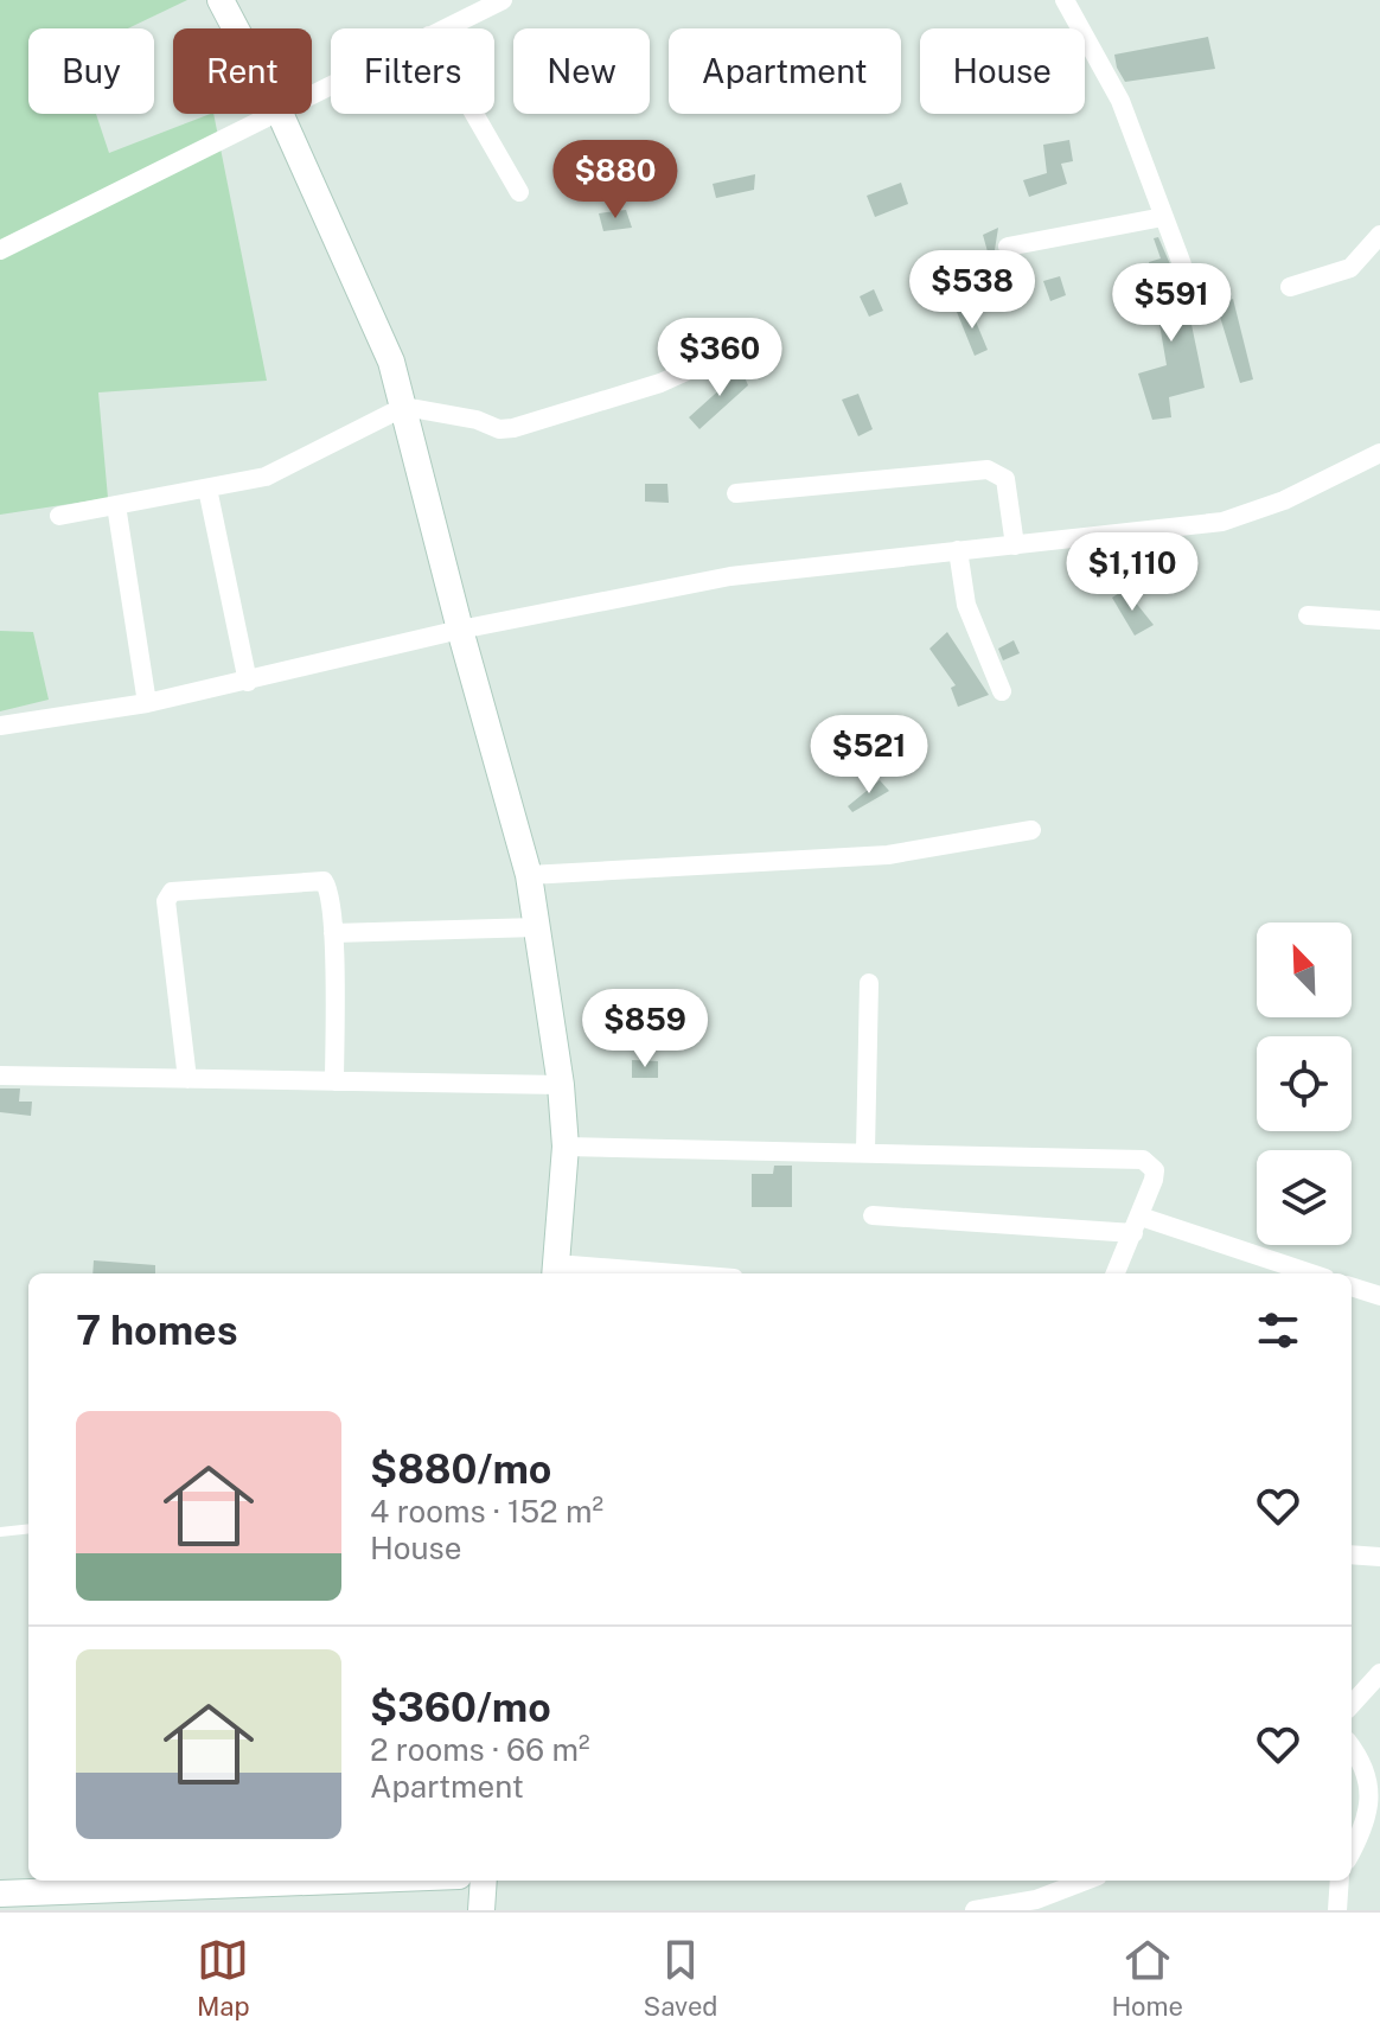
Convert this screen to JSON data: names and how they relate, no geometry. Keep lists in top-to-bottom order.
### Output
{
  "north": "top left",
  "page": {
    "chip": [
      "Buy",
      "Rent",
      "Filters",
      "New",
      "Apartment",
      "House"
    ],
    "price": [
      "$880",
      "$538",
      "$591",
      "$360",
      "$1,110",
      "$521",
      "$859"
    ],
    "heading": "7 homes",
    "list": [
      {
        "name": "$880/mo",
        "note": "4 rooms · 152 m² · House"
      },
      {
        "name": "$360/mo",
        "note": "2 rooms · 66 m² · Apartment"
      }
    ],
    "tabs": ["Map", "Saved", "Home"]
  }
}
